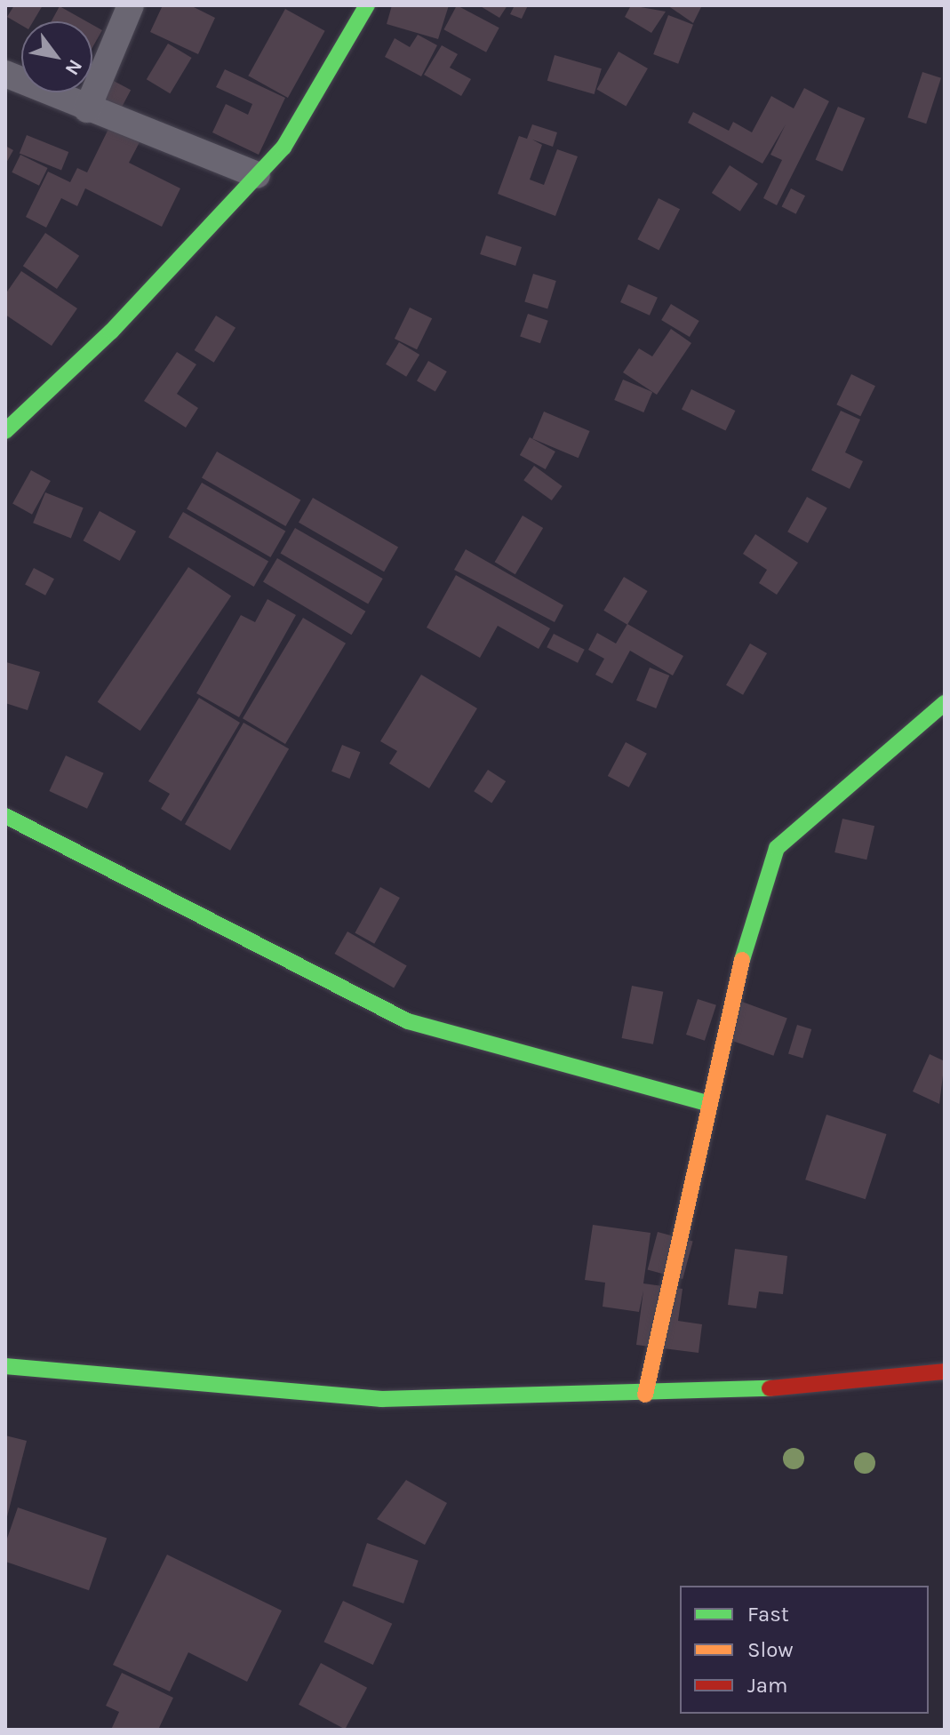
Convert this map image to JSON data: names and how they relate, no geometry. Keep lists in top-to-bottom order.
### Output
{
  "legend": ["Fast", "Slow", "Jam"],
  "north": "bottom right"
}
